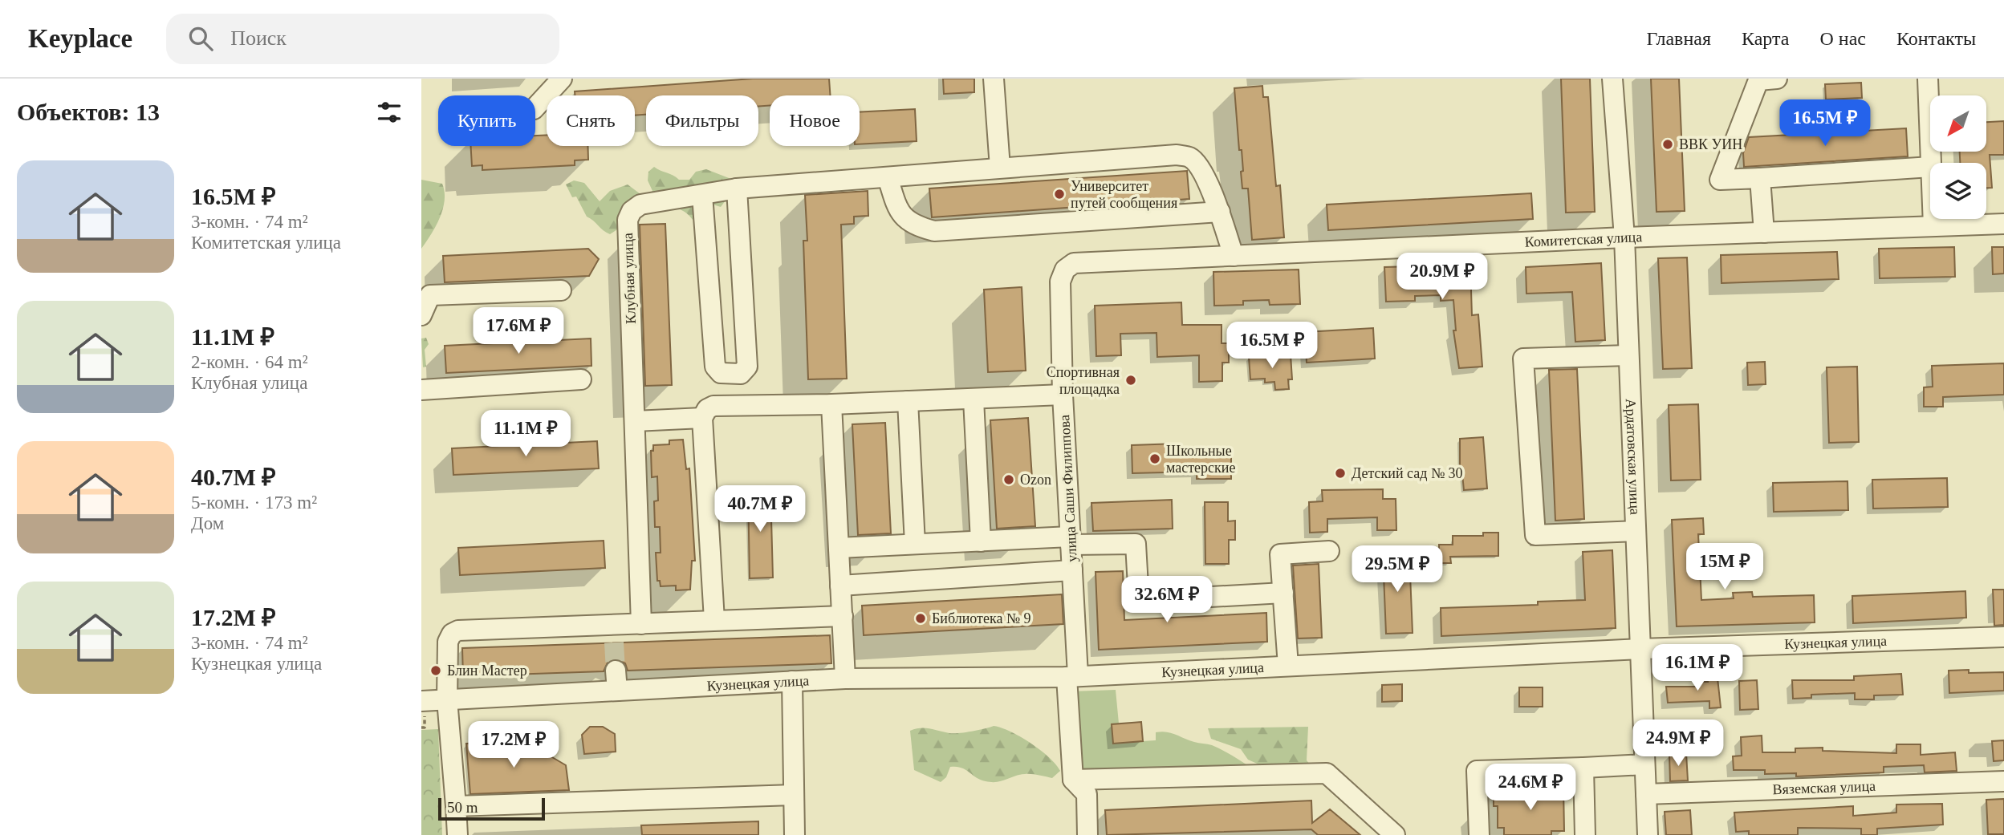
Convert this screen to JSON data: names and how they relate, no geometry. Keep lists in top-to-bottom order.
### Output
{
  "streets": {
    "street": [
      "Комитетская улица",
      "Клубная улица",
      "Ардатовская улица",
      "улица Саши Филиппова",
      "Кузнецкая улица",
      "Вяземская улица"
    ]
  },
  "crossings": [
    ["Комитетская улица", "Ардатовская улица"],
    ["Комитетская улица", "улица Саши Филиппова"],
    ["Ардатовская улица", "Кузнецкая улица"],
    ["Ардатовская улица", "Вяземская улица"],
    ["улица Саши Филиппова", "Кузнецкая улица"]
  ],
  "places": [
    "ВВК УИН",
    "Университет путей сообщения",
    "Спортивная площадка",
    "Школьные мастерские",
    "Детский сад № 30",
    "Ozon",
    "Библиотека № 9",
    "Блин Мастер"
  ],
  "scale_bar": "50 m",
  "north": "bottom left",
  "page": {
    "header": "Keyplace",
    "search": "Поиск",
    "nav": [
      "Главная",
      "Карта",
      "О нас",
      "Контакты"
    ],
    "heading": "Объектов: 13",
    "chip": [
      "Купить",
      "Снять",
      "Фильтры",
      "Новое"
    ],
    "price": [
      "16.5M ₽",
      "20.9M ₽",
      "17.6M ₽",
      "16.5M ₽",
      "11.1M ₽",
      "40.7M ₽",
      "15M ₽",
      "29.5M ₽",
      "32.6M ₽",
      "16.1M ₽",
      "24.9M ₽",
      "17.2M ₽",
      "24.6M ₽"
    ],
    "list": [
      {
        "name": "16.5M ₽",
        "note": "3-комн. · 74 m² · Комитетская улица"
      },
      {
        "name": "11.1M ₽",
        "note": "2-комн. · 64 m² · Клубная улица"
      },
      {
        "name": "40.7M ₽",
        "note": "5-комн. · 173 m² · Дом"
      },
      {
        "name": "17.2M ₽",
        "note": "3-комн. · 74 m² · Кузнецкая улица"
      }
    ],
    "scale": "50 m"
  }
}
